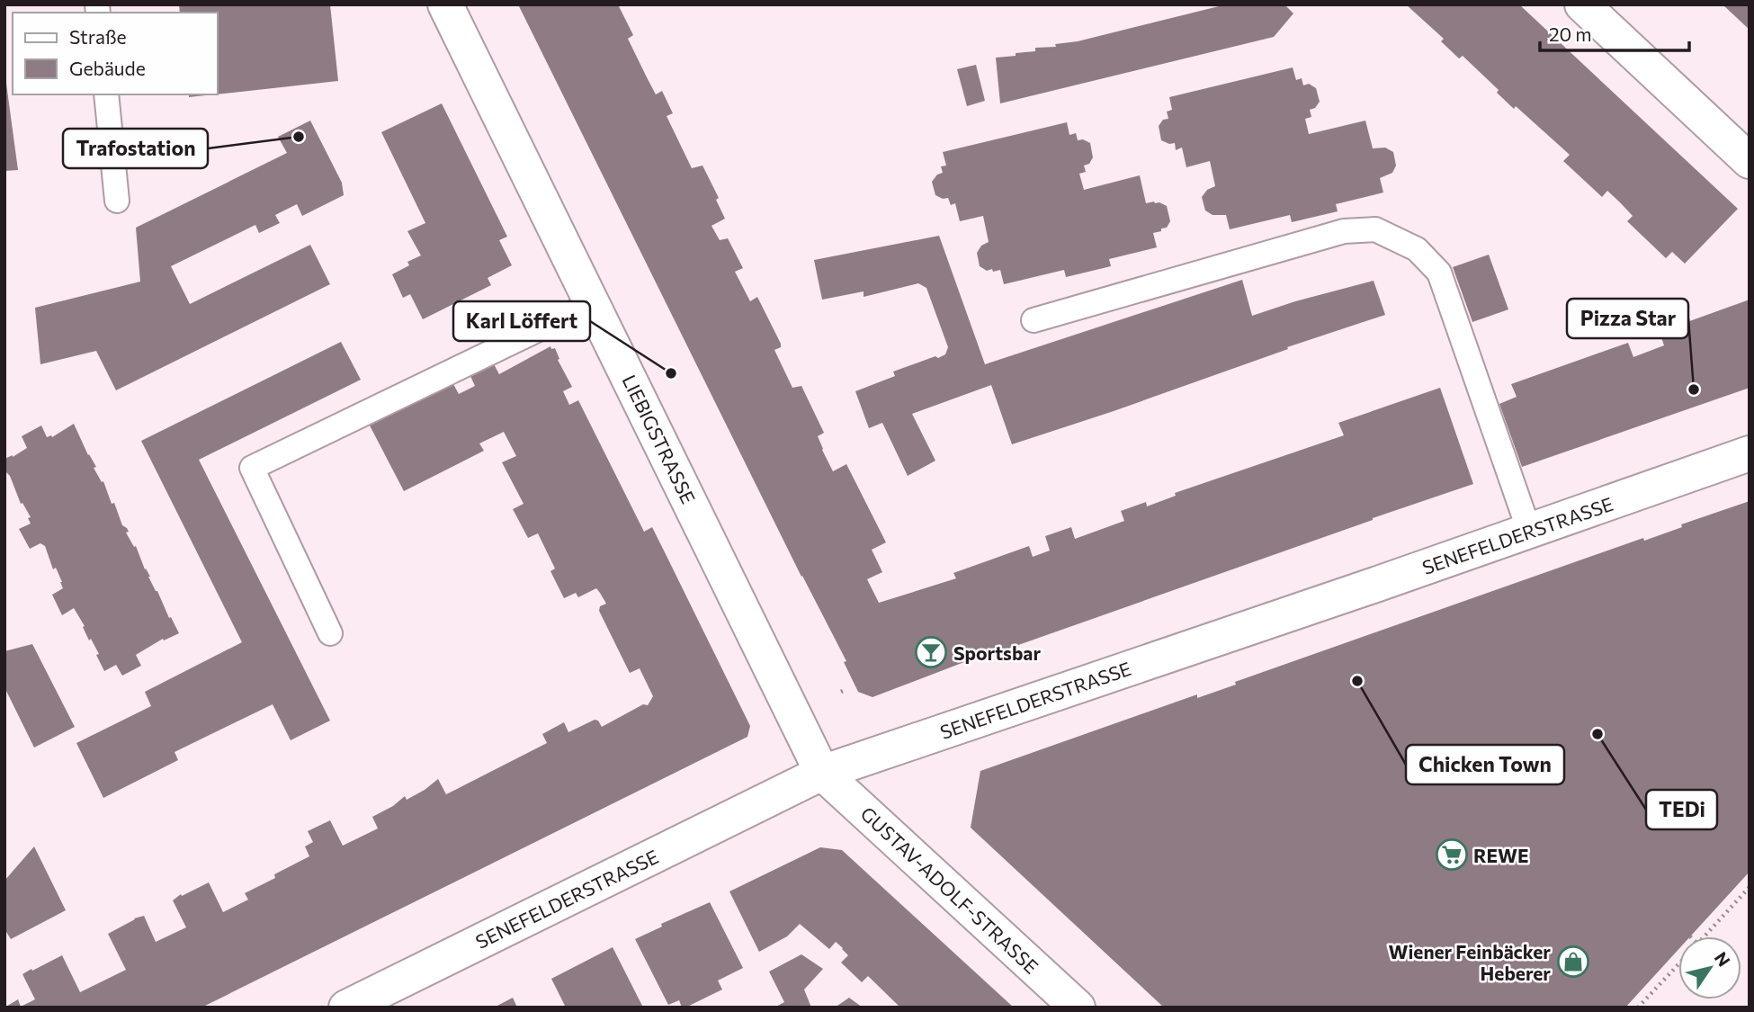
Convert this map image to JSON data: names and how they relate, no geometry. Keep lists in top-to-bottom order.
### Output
{
  "streets": {
    "street": ["LIEBIGSTRASSE", "SENEFELDERSTRASSE", "GUSTAV-ADOLF-STRASSE"]
  },
  "crossings": [
    ["LIEBIGSTRASSE", "SENEFELDERSTRASSE"],
    ["LIEBIGSTRASSE", "GUSTAV-ADOLF-STRASSE"],
    ["SENEFELDERSTRASSE", "GUSTAV-ADOLF-STRASSE"]
  ],
  "places": {
    "other": [
      "Trafostation",
      "Karl Löffert",
      "Pizza Star",
      "Chicken Town",
      "TEDi"
    ],
    "bar": ["Sportsbar"],
    "supermarket": ["REWE"],
    "shop": ["Wiener Feinbäcker Heberer"]
  },
  "legend": ["Straße", "Gebäude"],
  "scale_bar": "20 m",
  "north": "top right"
}
